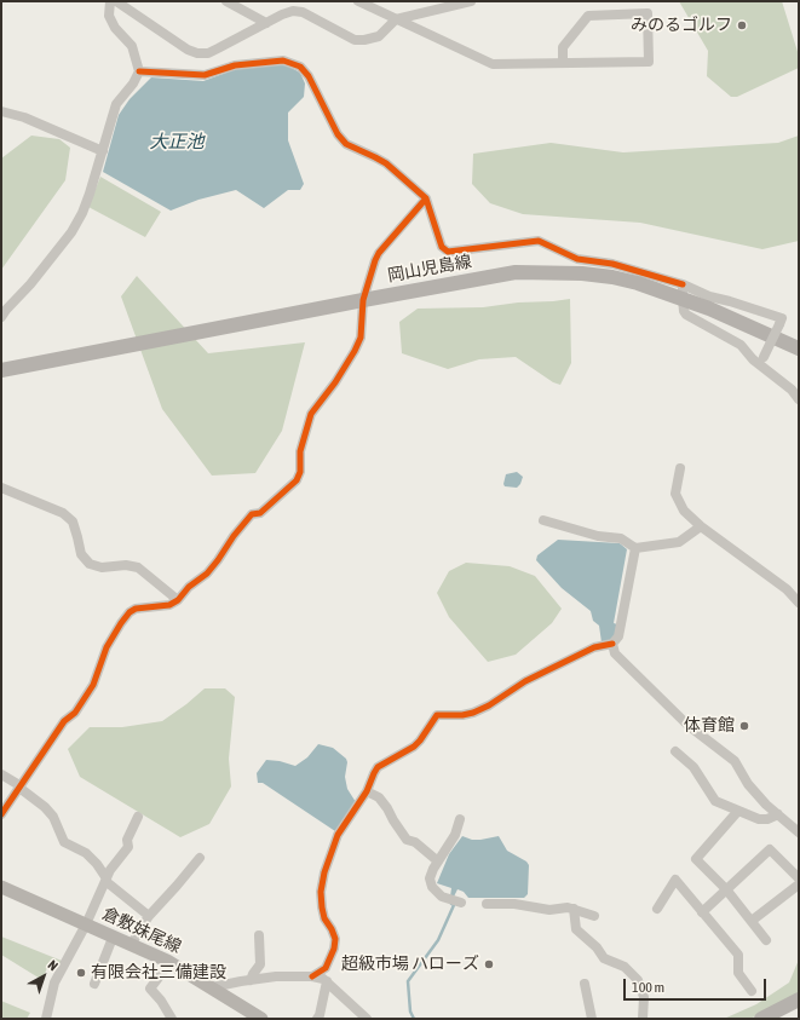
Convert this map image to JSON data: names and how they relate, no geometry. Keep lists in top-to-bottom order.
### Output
{
  "streets": {
    "main road": ["岡山児島線", "倉敷妹尾線"]
  },
  "water": ["大正池"],
  "places": [
    "みのるゴルフ",
    "体育館",
    "超級市場 ハローズ",
    "有限会社三備建設"
  ],
  "scale_bar": "100 m",
  "north": "top right"
}
